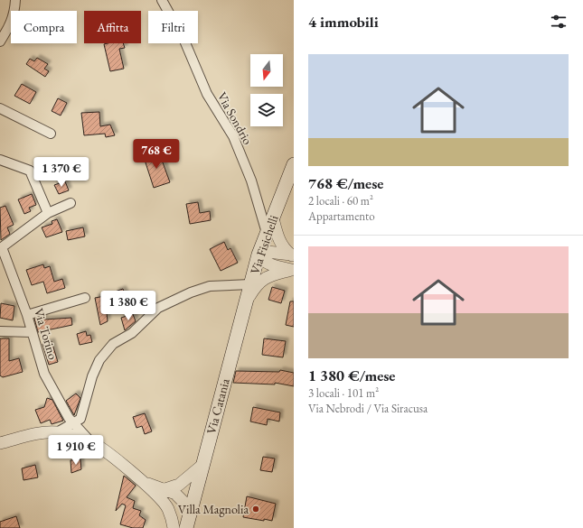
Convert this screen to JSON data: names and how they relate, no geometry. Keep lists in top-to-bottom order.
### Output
{
  "streets": {
    "main road": ["Via Fisichelli", "Via Catania"],
    "street": ["Via Sondrio", "Via Torino"]
  },
  "crossings": [
    ["Via Sondrio", "Via Fisichelli"],
    ["Via Fisichelli", "Via Catania"]
  ],
  "places": ["Villa Magnolia"],
  "north": "bottom",
  "page": {
    "heading": "4 immobili",
    "chip": ["Compra", "Affitta", "Filtri"],
    "list": [
      {
        "name": "768 €/mese",
        "note": "2 locali · 60 m² · Appartamento"
      },
      {
        "name": "1 380 €/mese",
        "note": "3 locali · 101 m² · Via Nebrodi / Via Siracusa"
      }
    ],
    "price": [
      "768 €",
      "1 370 €",
      "1 380 €",
      "1 910 €"
    ]
  }
}
